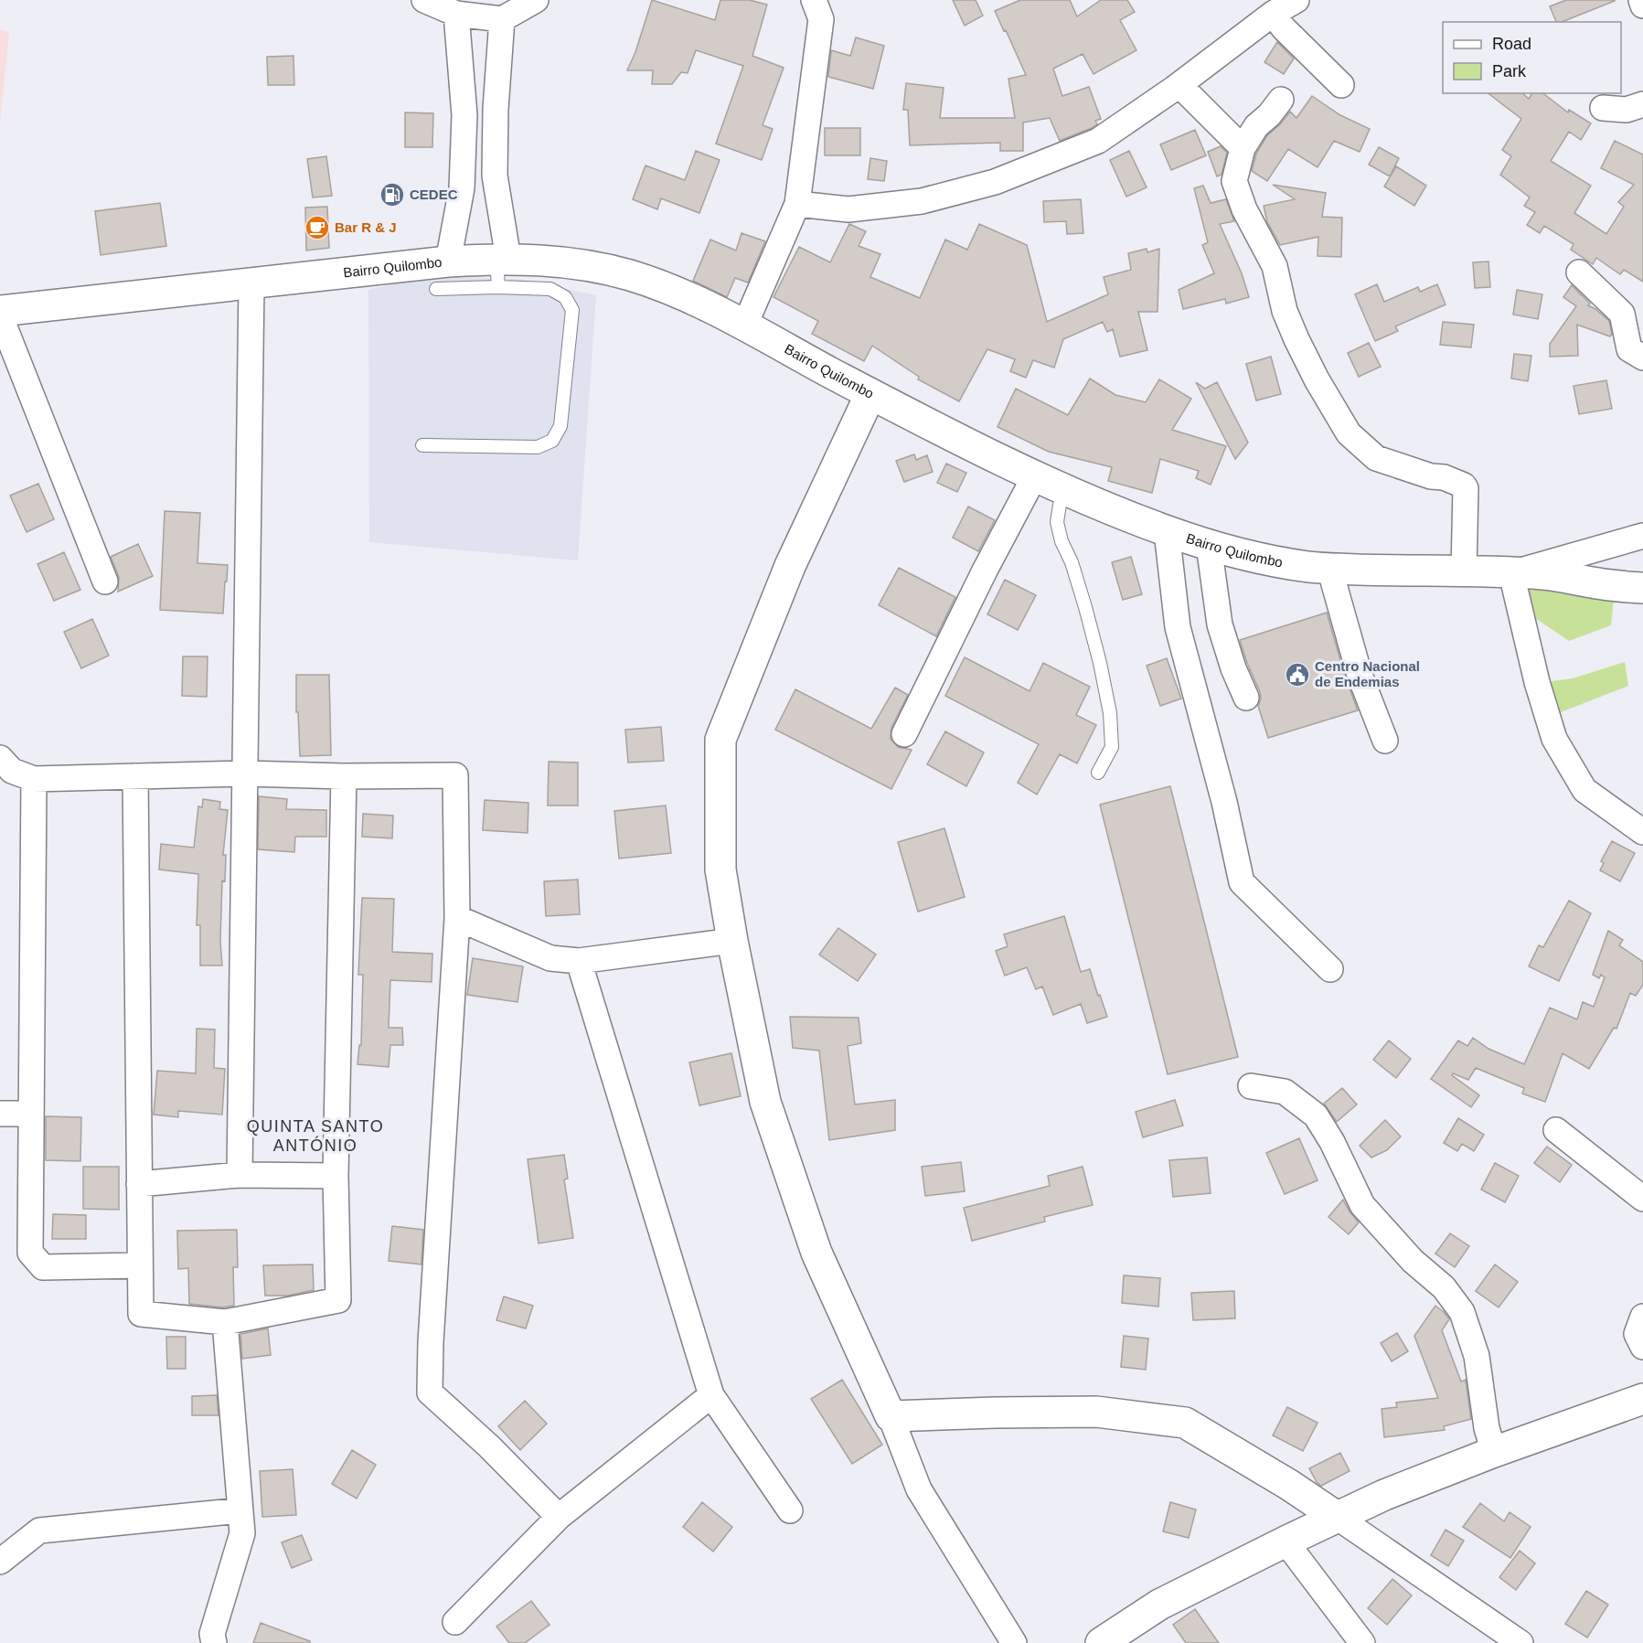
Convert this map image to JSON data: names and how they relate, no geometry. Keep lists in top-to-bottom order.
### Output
{
  "streets": {
    "street": ["Bairro Quilombo"]
  },
  "districts": ["QUINTA SANTO ANTÓNIO"],
  "places": {
    "fuel station": ["CEDEC"],
    "cafe": ["Bar R & J"],
    "public building": ["Centro Nacional de Endemias"]
  },
  "legend": ["Road", "Park"]
}
